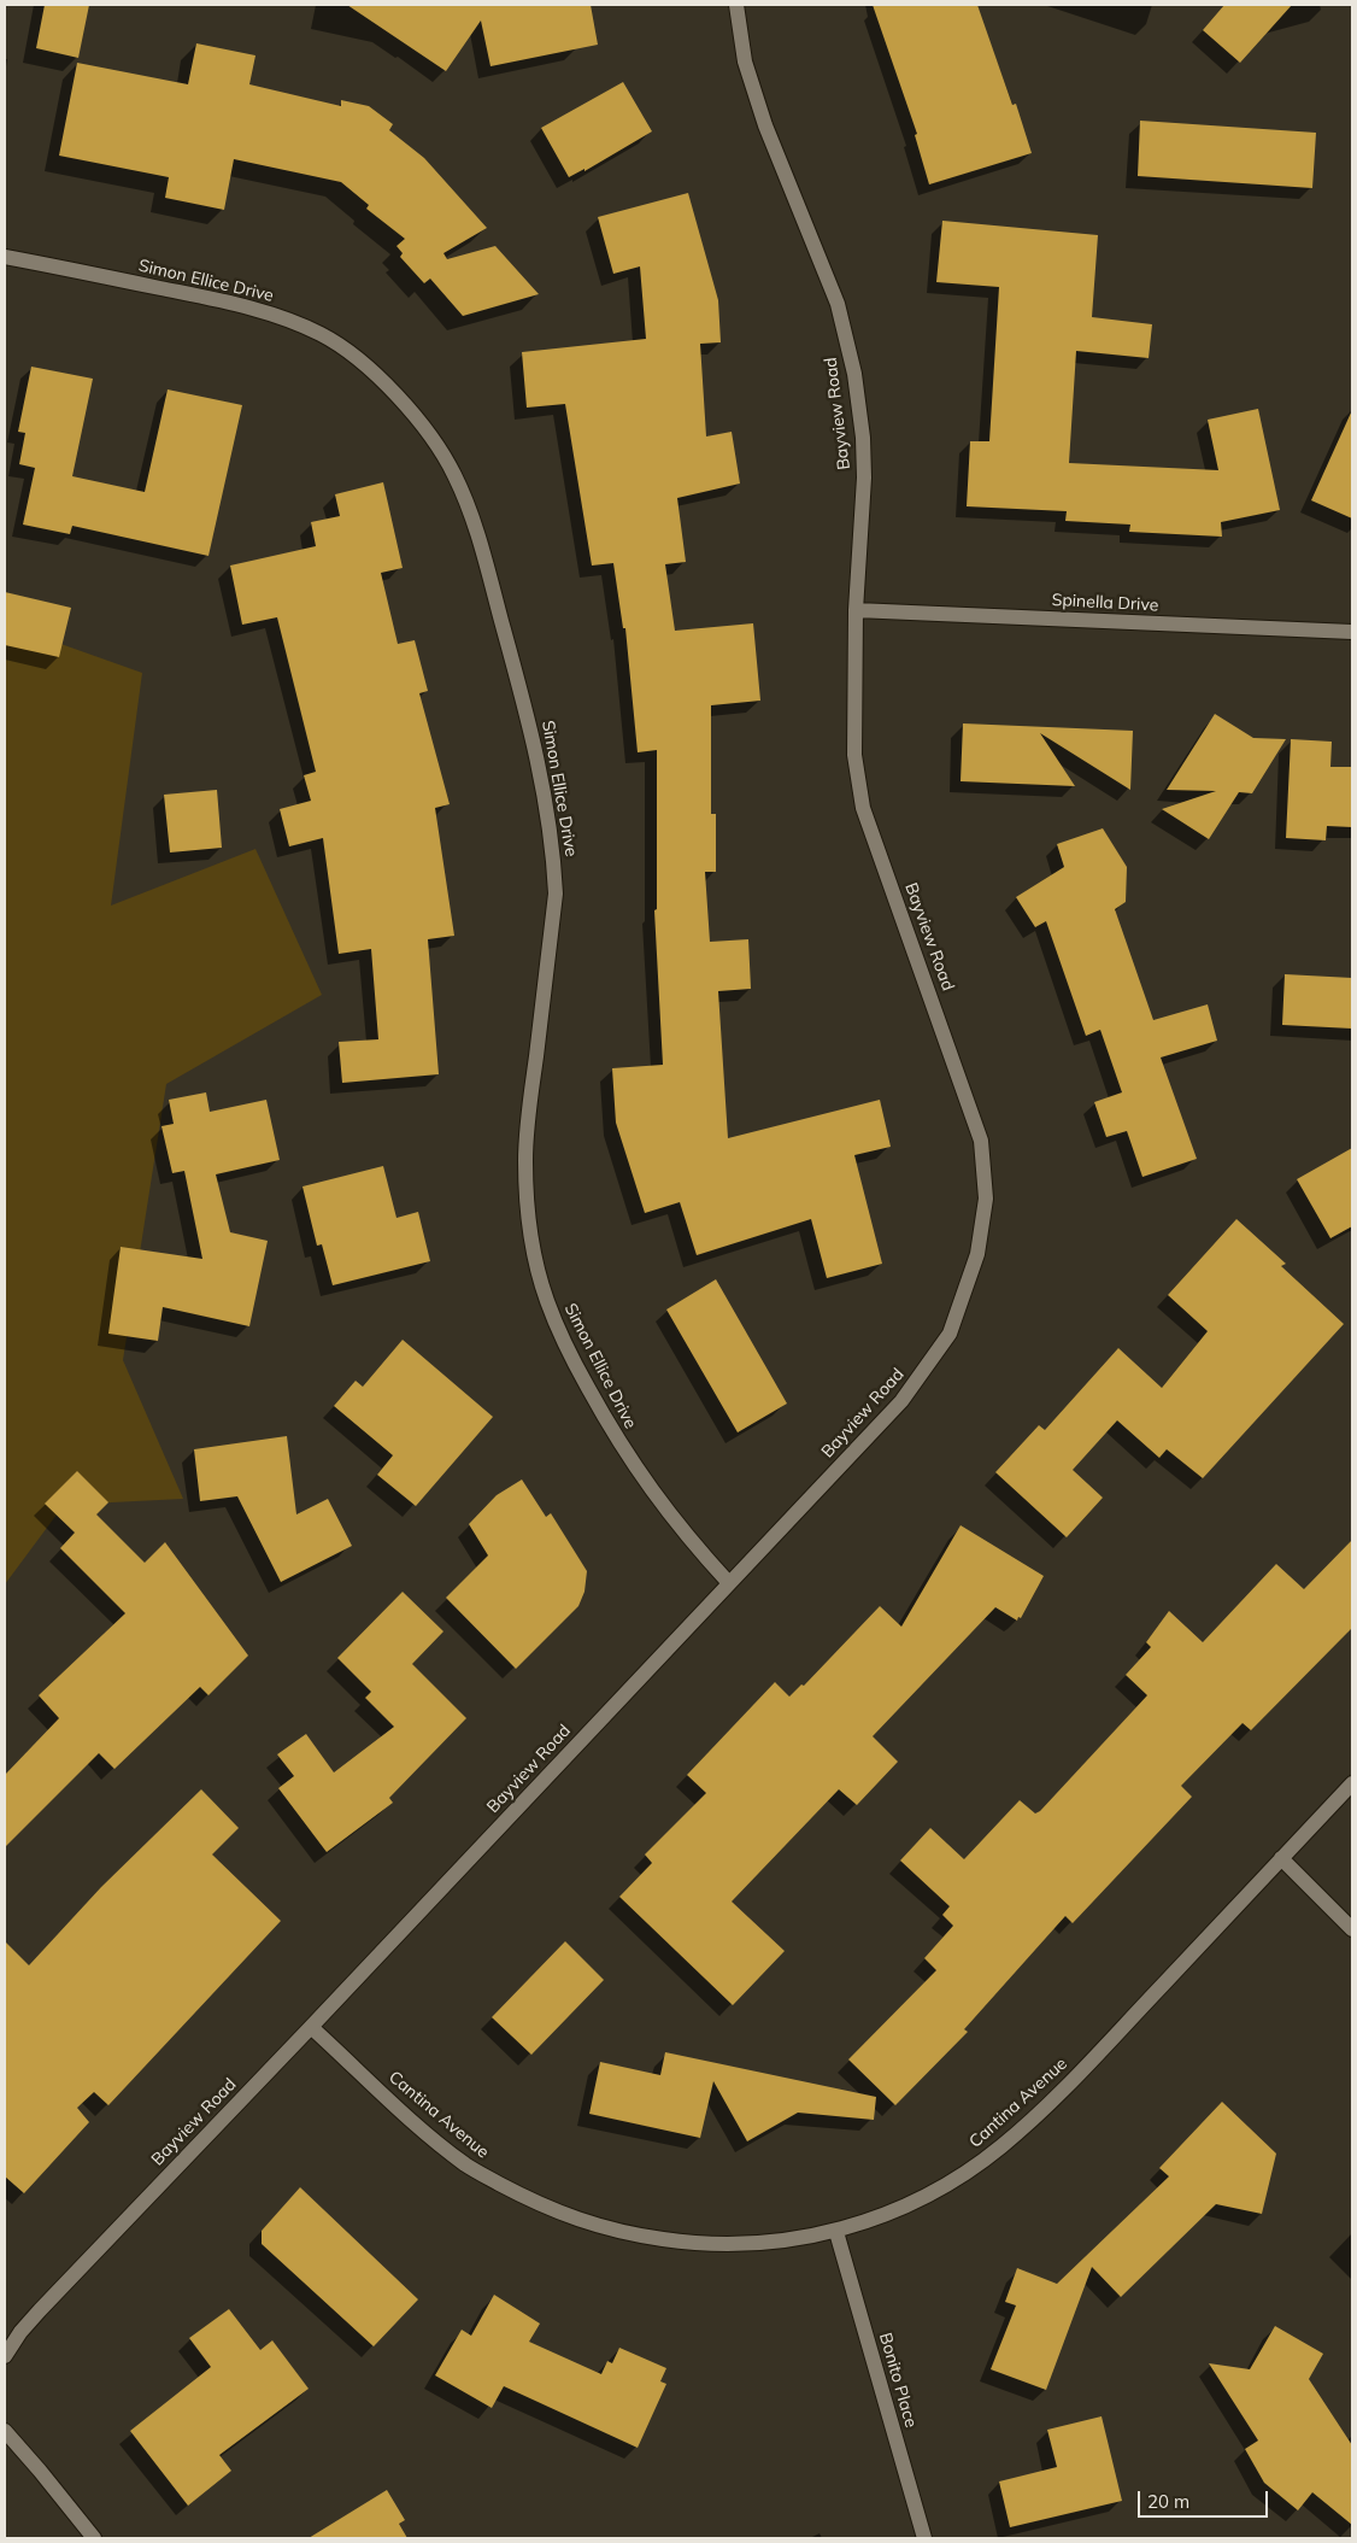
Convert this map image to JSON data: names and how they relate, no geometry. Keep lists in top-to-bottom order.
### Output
{
  "streets": {
    "street": [
      "Simon Ellice Drive",
      "Bayview Road",
      "Spinella Drive",
      "Cantina Avenue",
      "Bonito Place"
    ]
  },
  "crossings": [
    ["Simon Ellice Drive", "Bayview Road"],
    ["Bayview Road", "Spinella Drive"],
    ["Bayview Road", "Cantina Avenue"],
    ["Cantina Avenue", "Bonito Place"]
  ],
  "scale_bar": "20 m"
}
